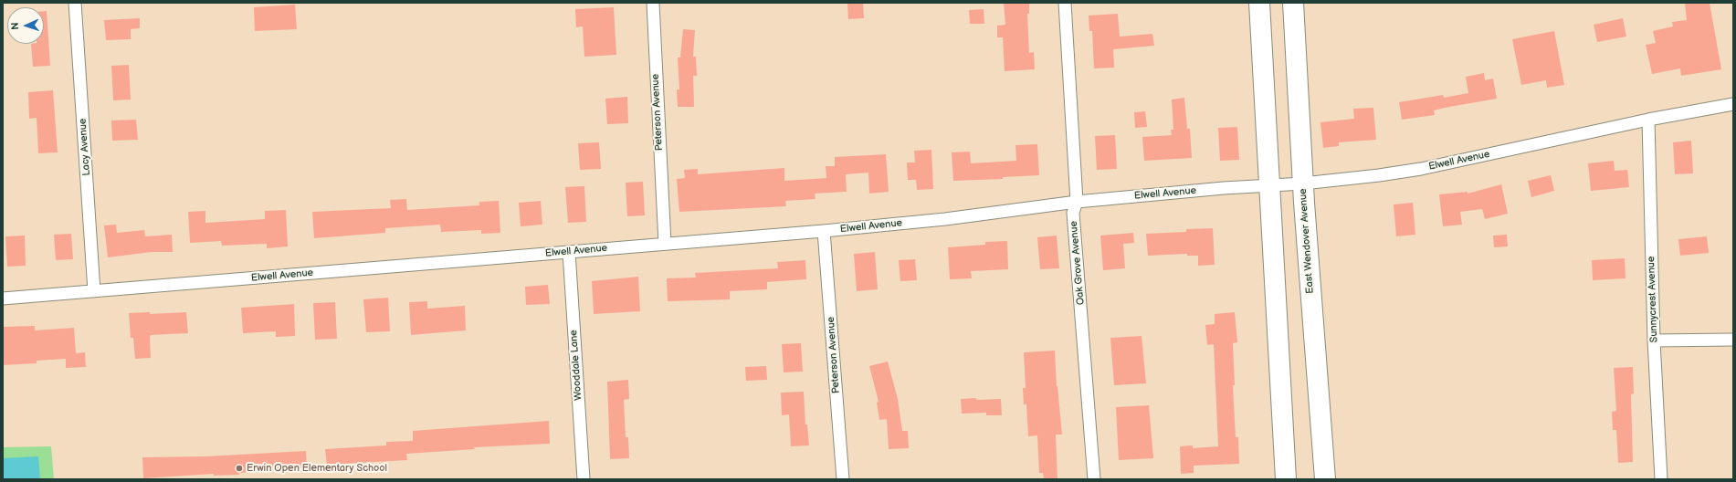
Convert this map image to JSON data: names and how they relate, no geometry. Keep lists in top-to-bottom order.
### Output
{
  "streets": {
    "highway": ["East Wendover Avenue"],
    "street": [
      "Peterson Avenue",
      "Lacy Avenue",
      "Elwell Avenue",
      "Oak Grove Avenue",
      "Sunnycrest Avenue",
      "Wooddale Lane"
    ]
  },
  "crossings": [
    ["Peterson Avenue", "Elwell Avenue"],
    ["Lacy Avenue", "Elwell Avenue"],
    ["Elwell Avenue", "East Wendover Avenue"],
    ["Elwell Avenue", "Oak Grove Avenue"],
    ["Elwell Avenue", "Sunnycrest Avenue"],
    ["Elwell Avenue", "Wooddale Lane"]
  ],
  "places": ["Erwin Open Elementary School"],
  "north": "left"
}
